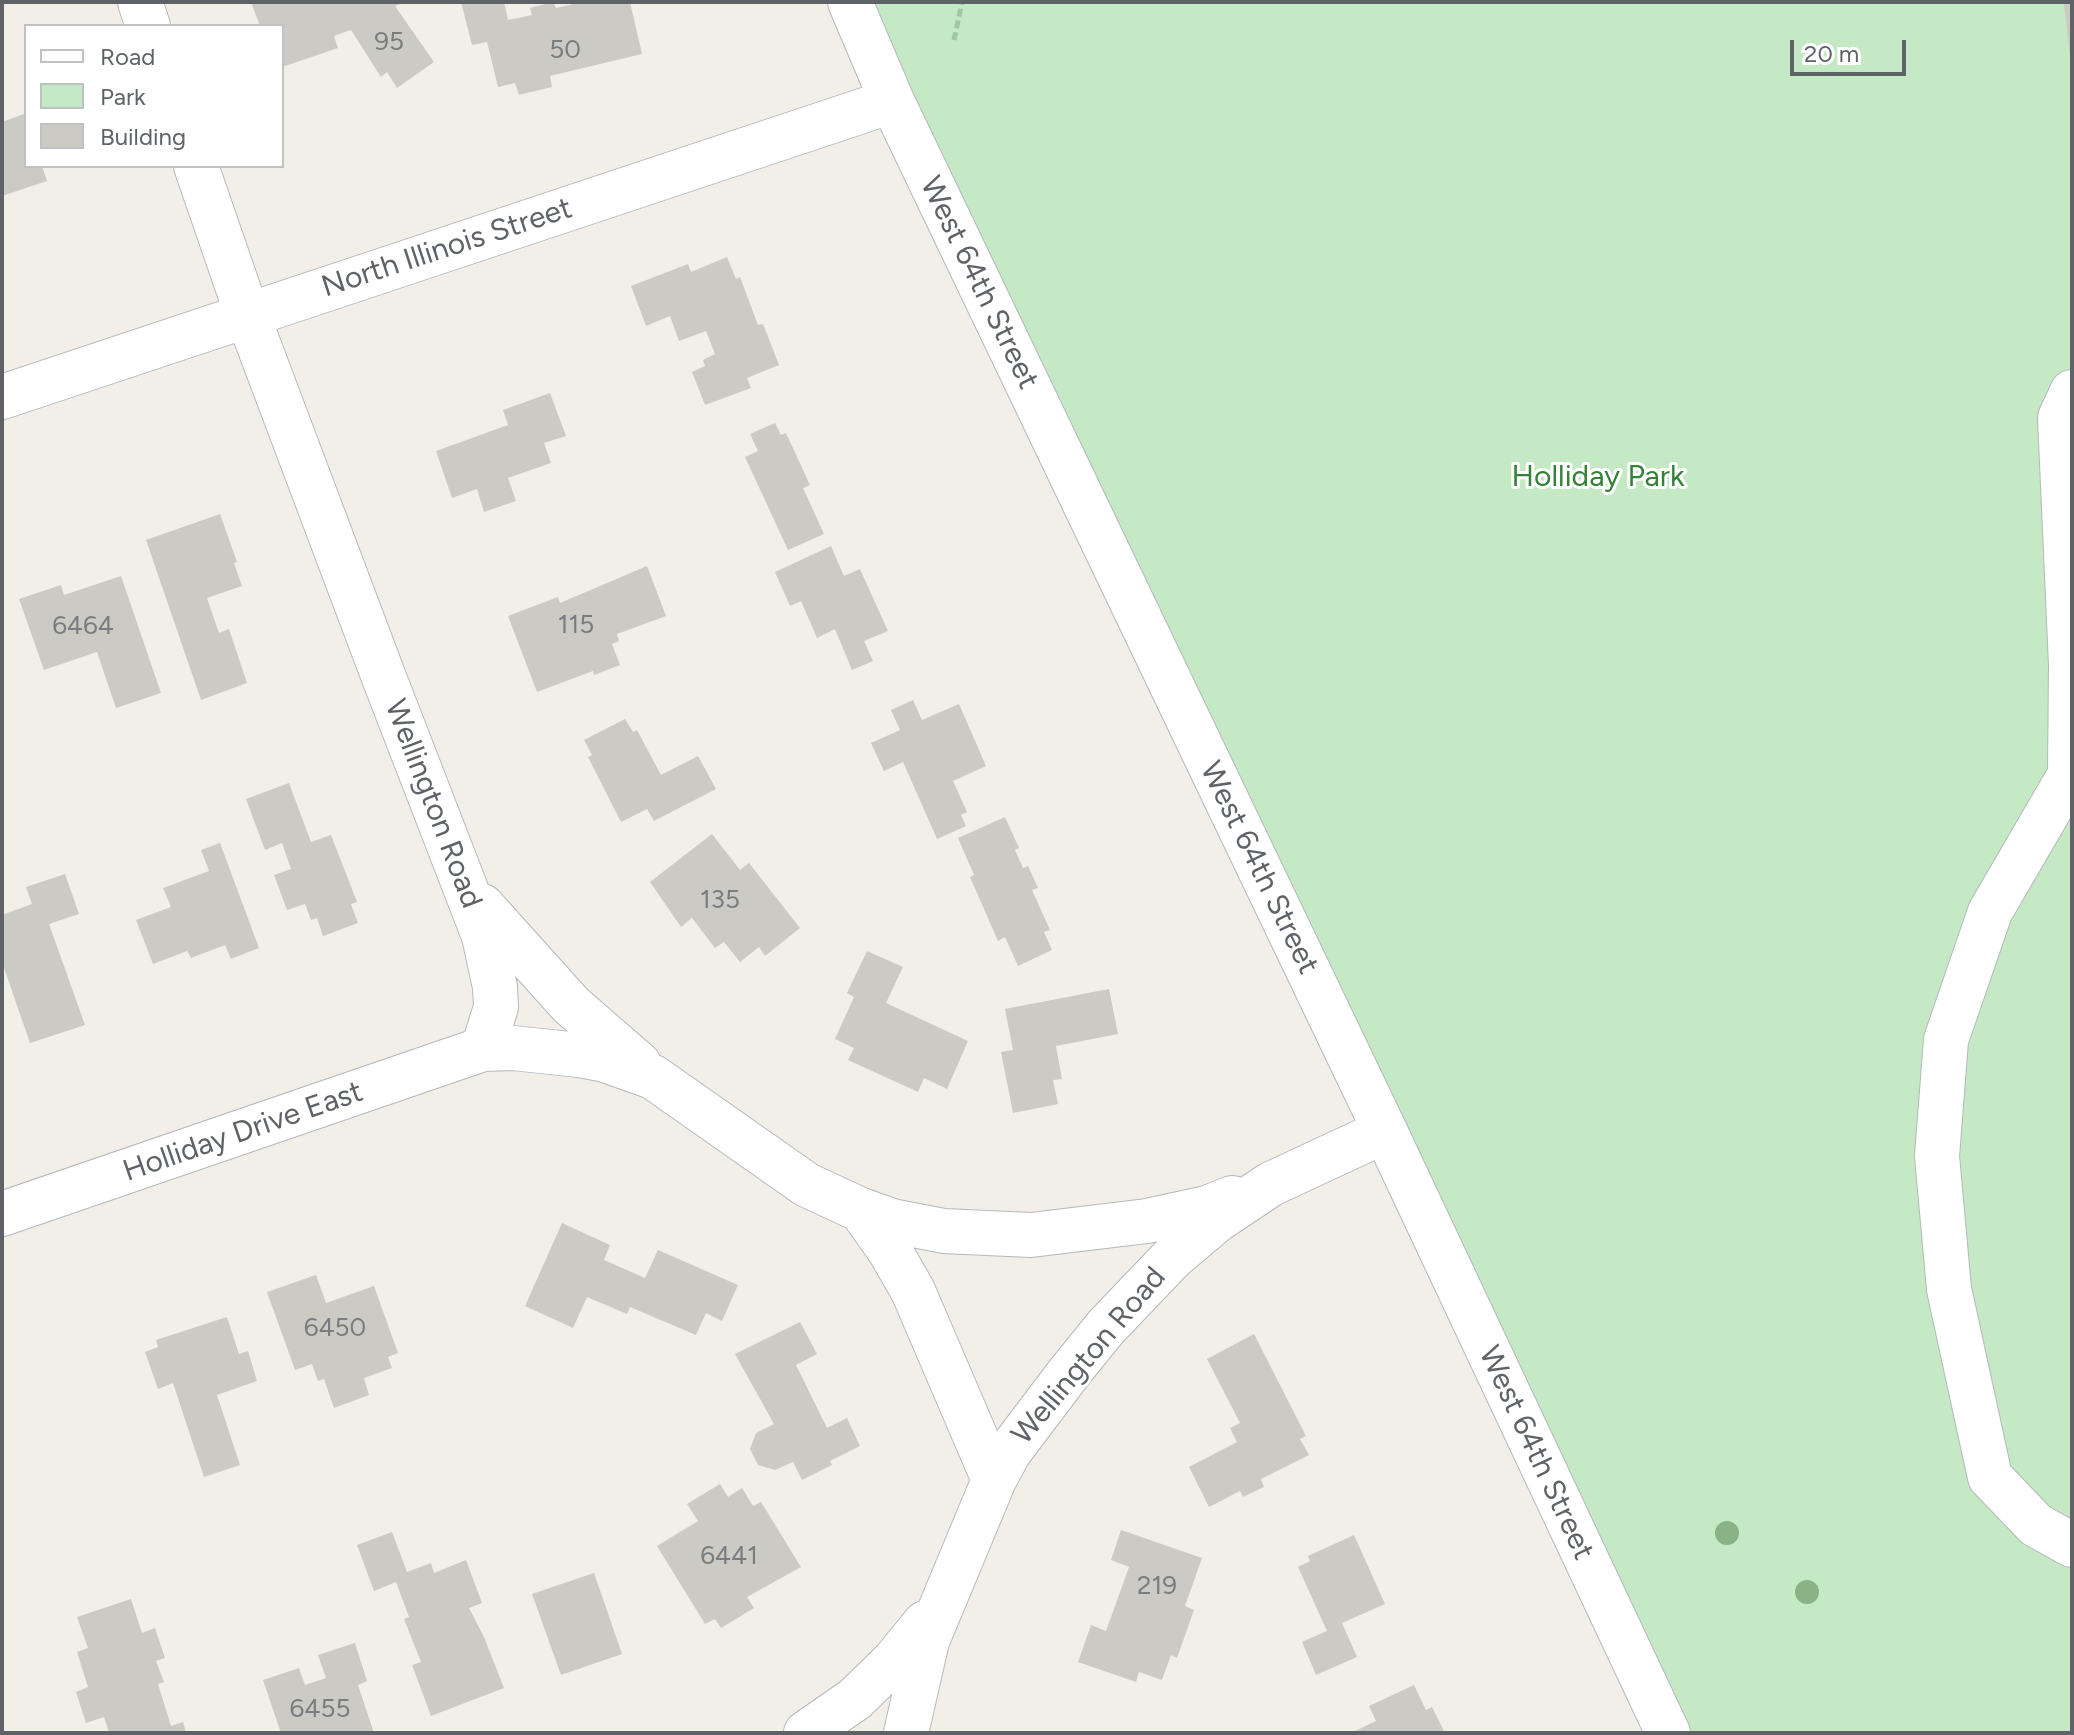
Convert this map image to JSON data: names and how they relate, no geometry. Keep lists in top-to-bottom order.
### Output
{
  "streets": {
    "street": [
      "North Illinois Street",
      "West 64th Street",
      "Wellington Road",
      "Holliday Drive East"
    ]
  },
  "crossings": [
    ["North Illinois Street", "West 64th Street"],
    ["North Illinois Street", "Wellington Road"],
    ["West 64th Street", "Wellington Road"],
    ["Wellington Road", "Holliday Drive East"]
  ],
  "parks": ["Holliday Park"],
  "house_numbers": [
    "95",
    "50",
    "115",
    "6464",
    "135",
    "6450",
    "6441",
    "219",
    "6455"
  ],
  "legend": ["Road", "Park", "Building"],
  "scale_bar": "20 m"
}
